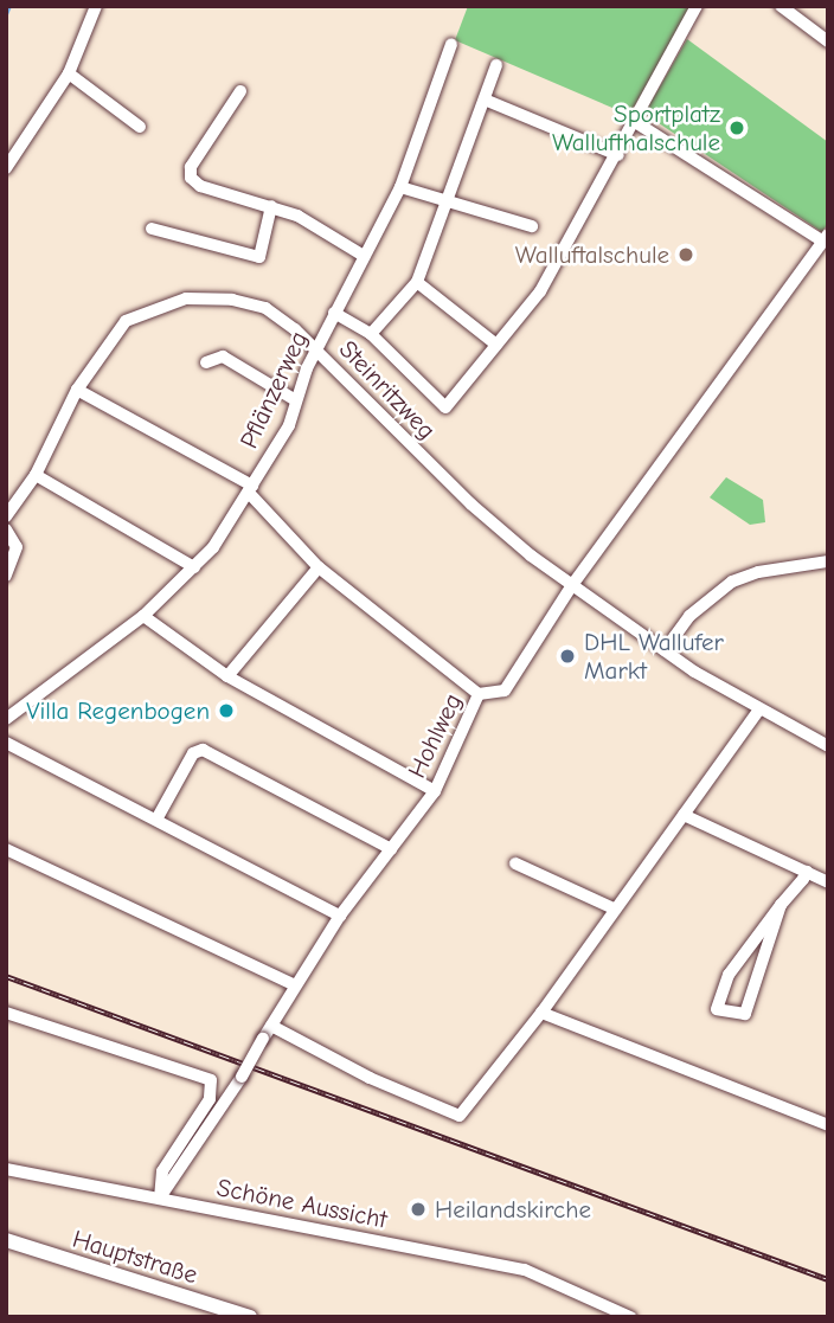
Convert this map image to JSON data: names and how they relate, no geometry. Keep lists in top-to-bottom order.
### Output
{
  "streets": {
    "street": [
      "Pflänzerweg",
      "Steinritzweg",
      "Hohlweg",
      "Schöne Aussicht",
      "Hauptstraße"
    ]
  },
  "crossings": [
    ["Pflänzerweg", "Steinritzweg"],
    ["Steinritzweg", "Hohlweg"],
    ["Hohlweg", "Schöne Aussicht"]
  ],
  "places": [
    "Sportplatz Wallufthalschule",
    "Walluftalschule",
    "DHL Wallufer Markt",
    "Villa Regenbogen",
    "Heilandskirche"
  ]
}
